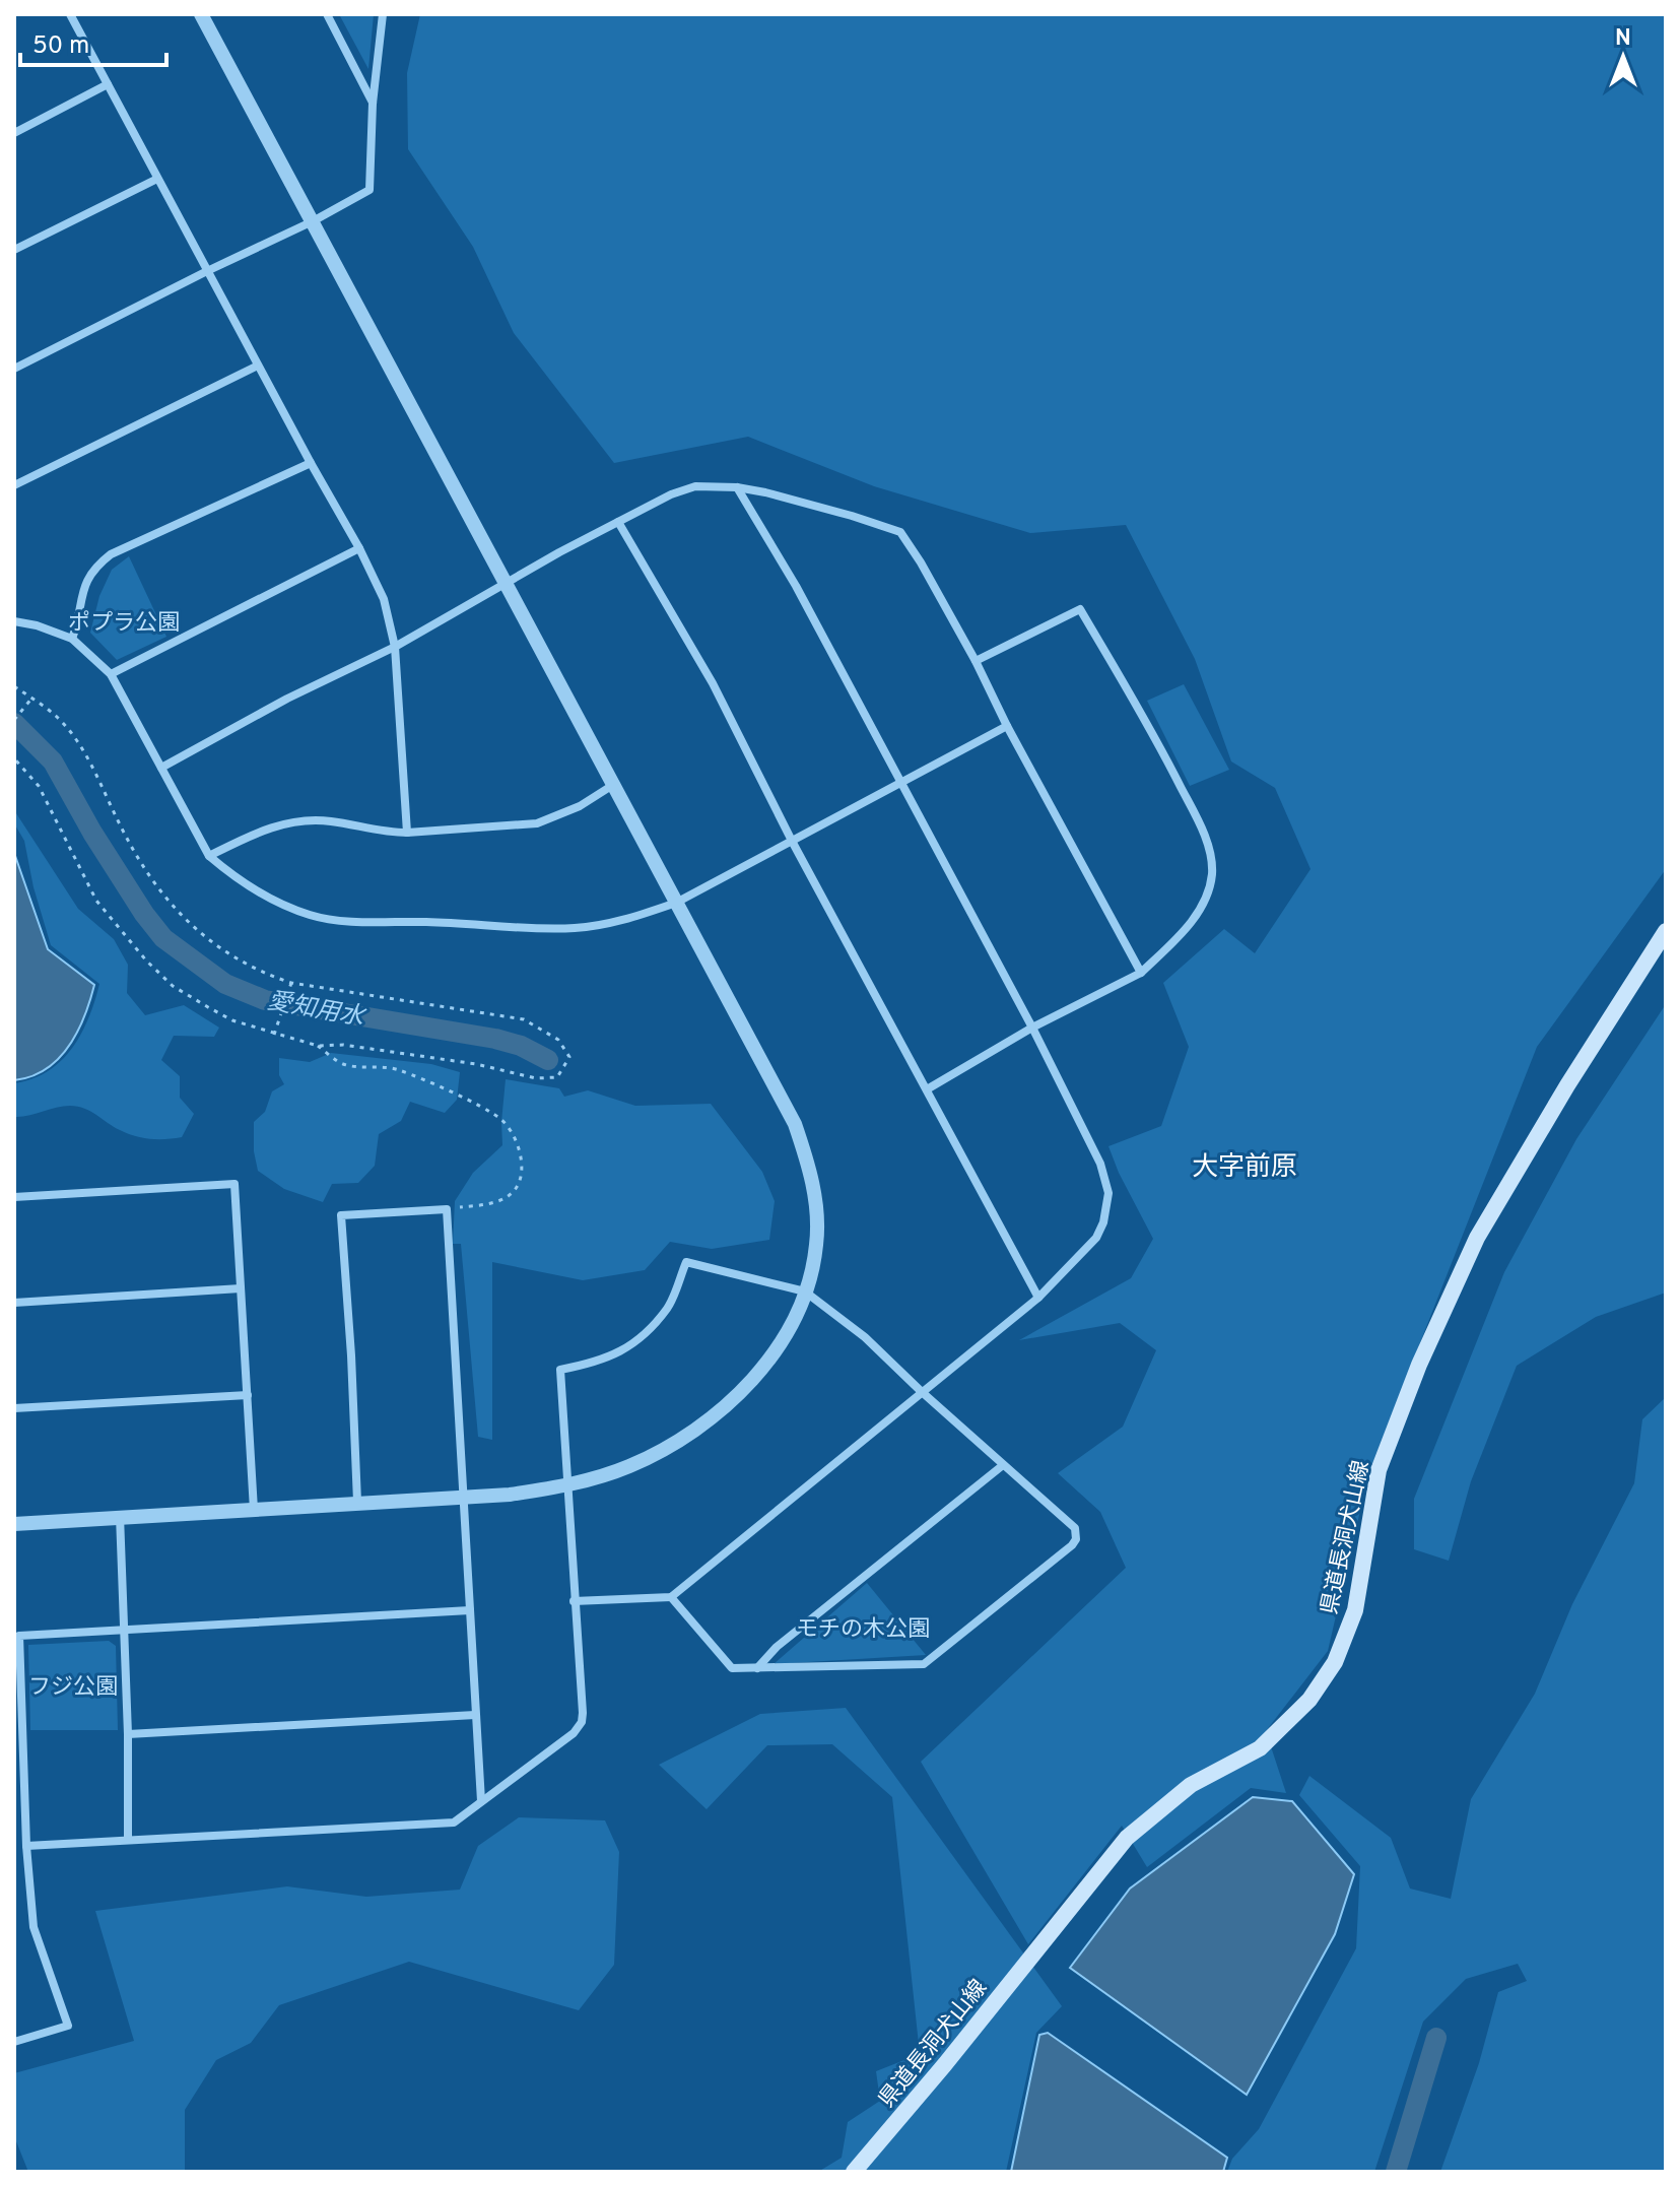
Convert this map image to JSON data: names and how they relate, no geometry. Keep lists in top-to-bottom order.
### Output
{
  "streets": {
    "main road": ["県道長洞犬山線"]
  },
  "districts": ["大字前原"],
  "water": ["愛知用水"],
  "parks": ["ポプラ公園", "モチの木公園", "フジ公園"],
  "scale_bar": "50 m",
  "north": "top"
}
